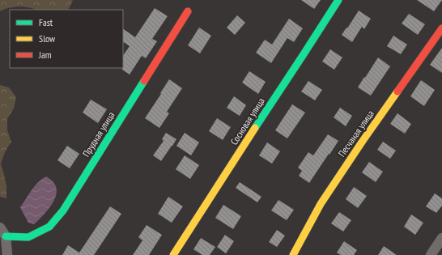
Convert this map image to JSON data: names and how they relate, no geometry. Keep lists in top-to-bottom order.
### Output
{
  "streets": {
    "street": ["Сосновая улица", "Песчаная улица", "Прудная улица"]
  },
  "legend": ["Fast", "Slow", "Jam"]
}
